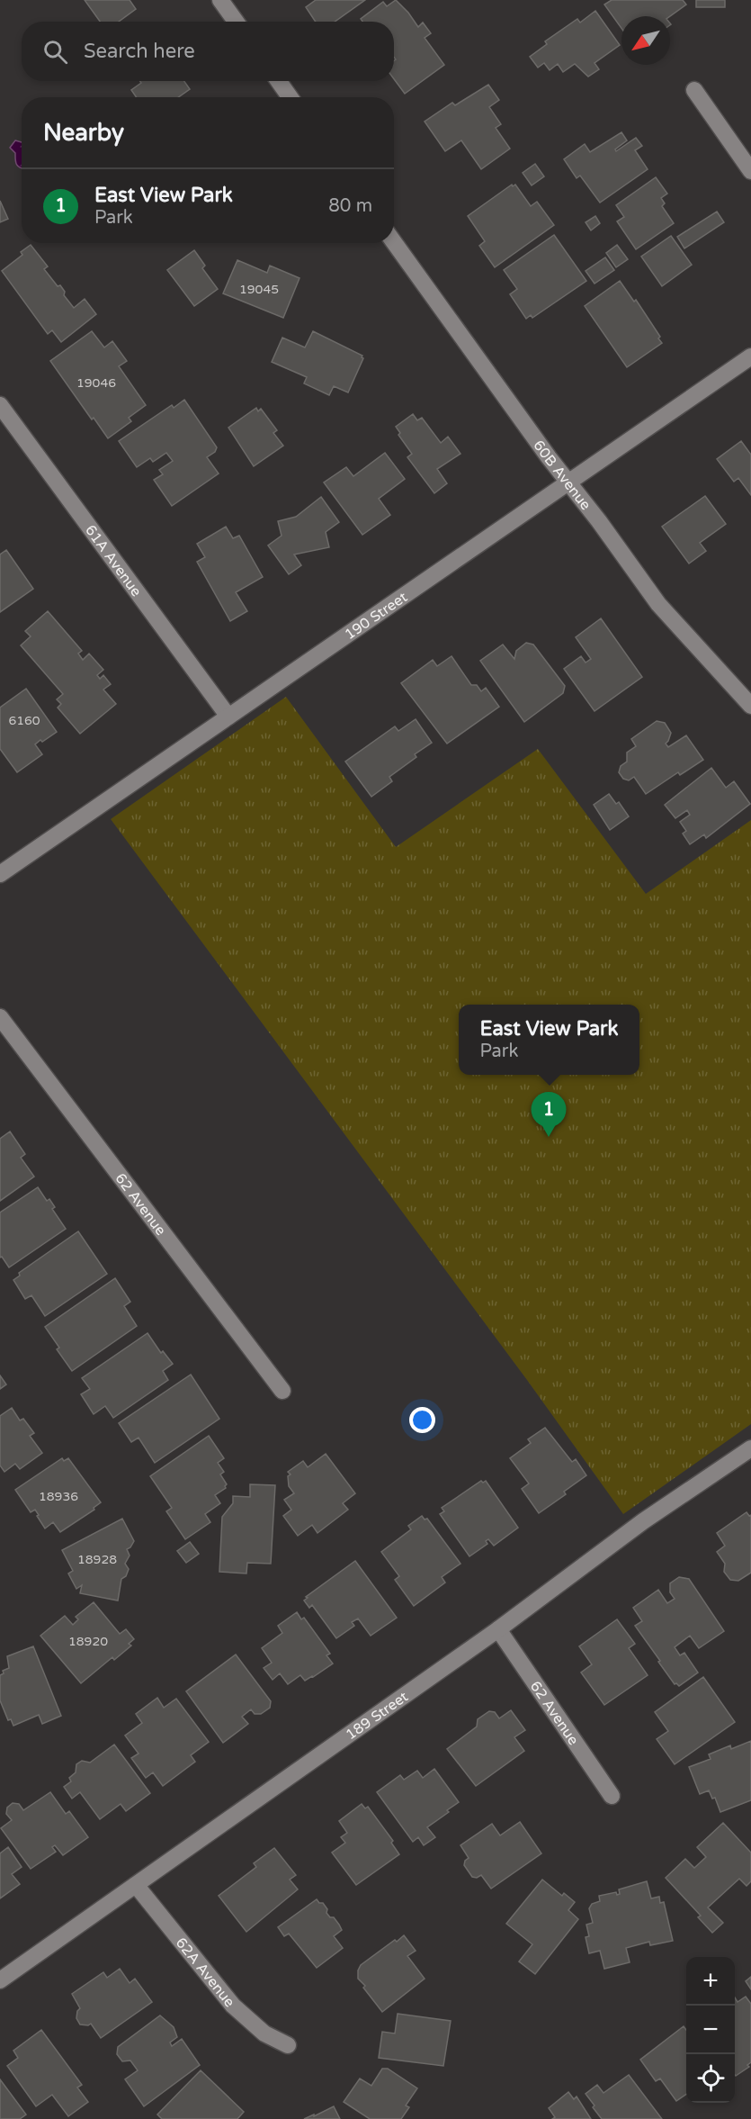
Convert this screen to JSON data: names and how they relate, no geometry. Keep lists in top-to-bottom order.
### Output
{
  "streets": {
    "street": [
      "60B Avenue",
      "61A Avenue",
      "190 Street",
      "62 Avenue",
      "189 Street",
      "62A Avenue"
    ]
  },
  "crossings": [
    ["60B Avenue", "190 Street"],
    ["61A Avenue", "190 Street"],
    ["62 Avenue", "189 Street"],
    ["189 Street", "62A Avenue"]
  ],
  "house_numbers": [
    "19045",
    "19046",
    "6160",
    "18936",
    "18928",
    "18920"
  ],
  "north": "bottom left",
  "page": {
    "search": "Search here",
    "heading": "Nearby",
    "list": [
      {
        "mark": "1",
        "name": "East View Park",
        "note": "Park",
        "value": "80 m"
      }
    ],
    "popup": ["East View Park", "Park"],
    "pins": "1",
    "map_buttons": ["+", "−"]
  }
}
